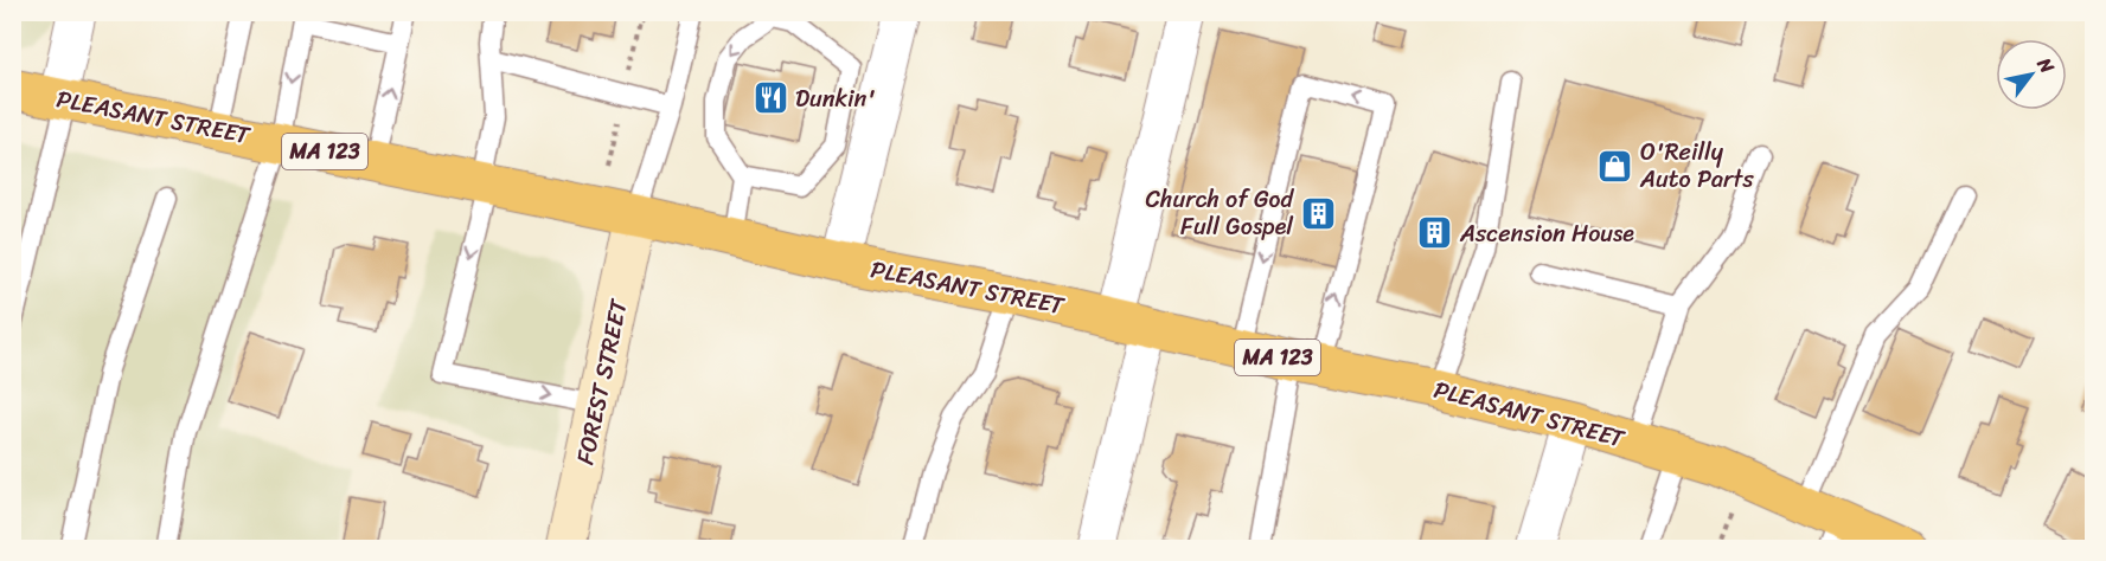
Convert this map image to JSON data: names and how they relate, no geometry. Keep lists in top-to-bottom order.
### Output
{
  "streets": {
    "highway": ["PLEASANT STREET", "MA 123"],
    "main road": ["FOREST STREET"]
  },
  "crossings": [
    ["PLEASANT STREET", "FOREST STREET"]
  ],
  "places": {
    "restaurant": ["Dunkin'"],
    "shop": ["O'Reilly Auto Parts"],
    "building": ["Church of God Full Gospel", "Ascension House"]
  },
  "north": "top right"
}
